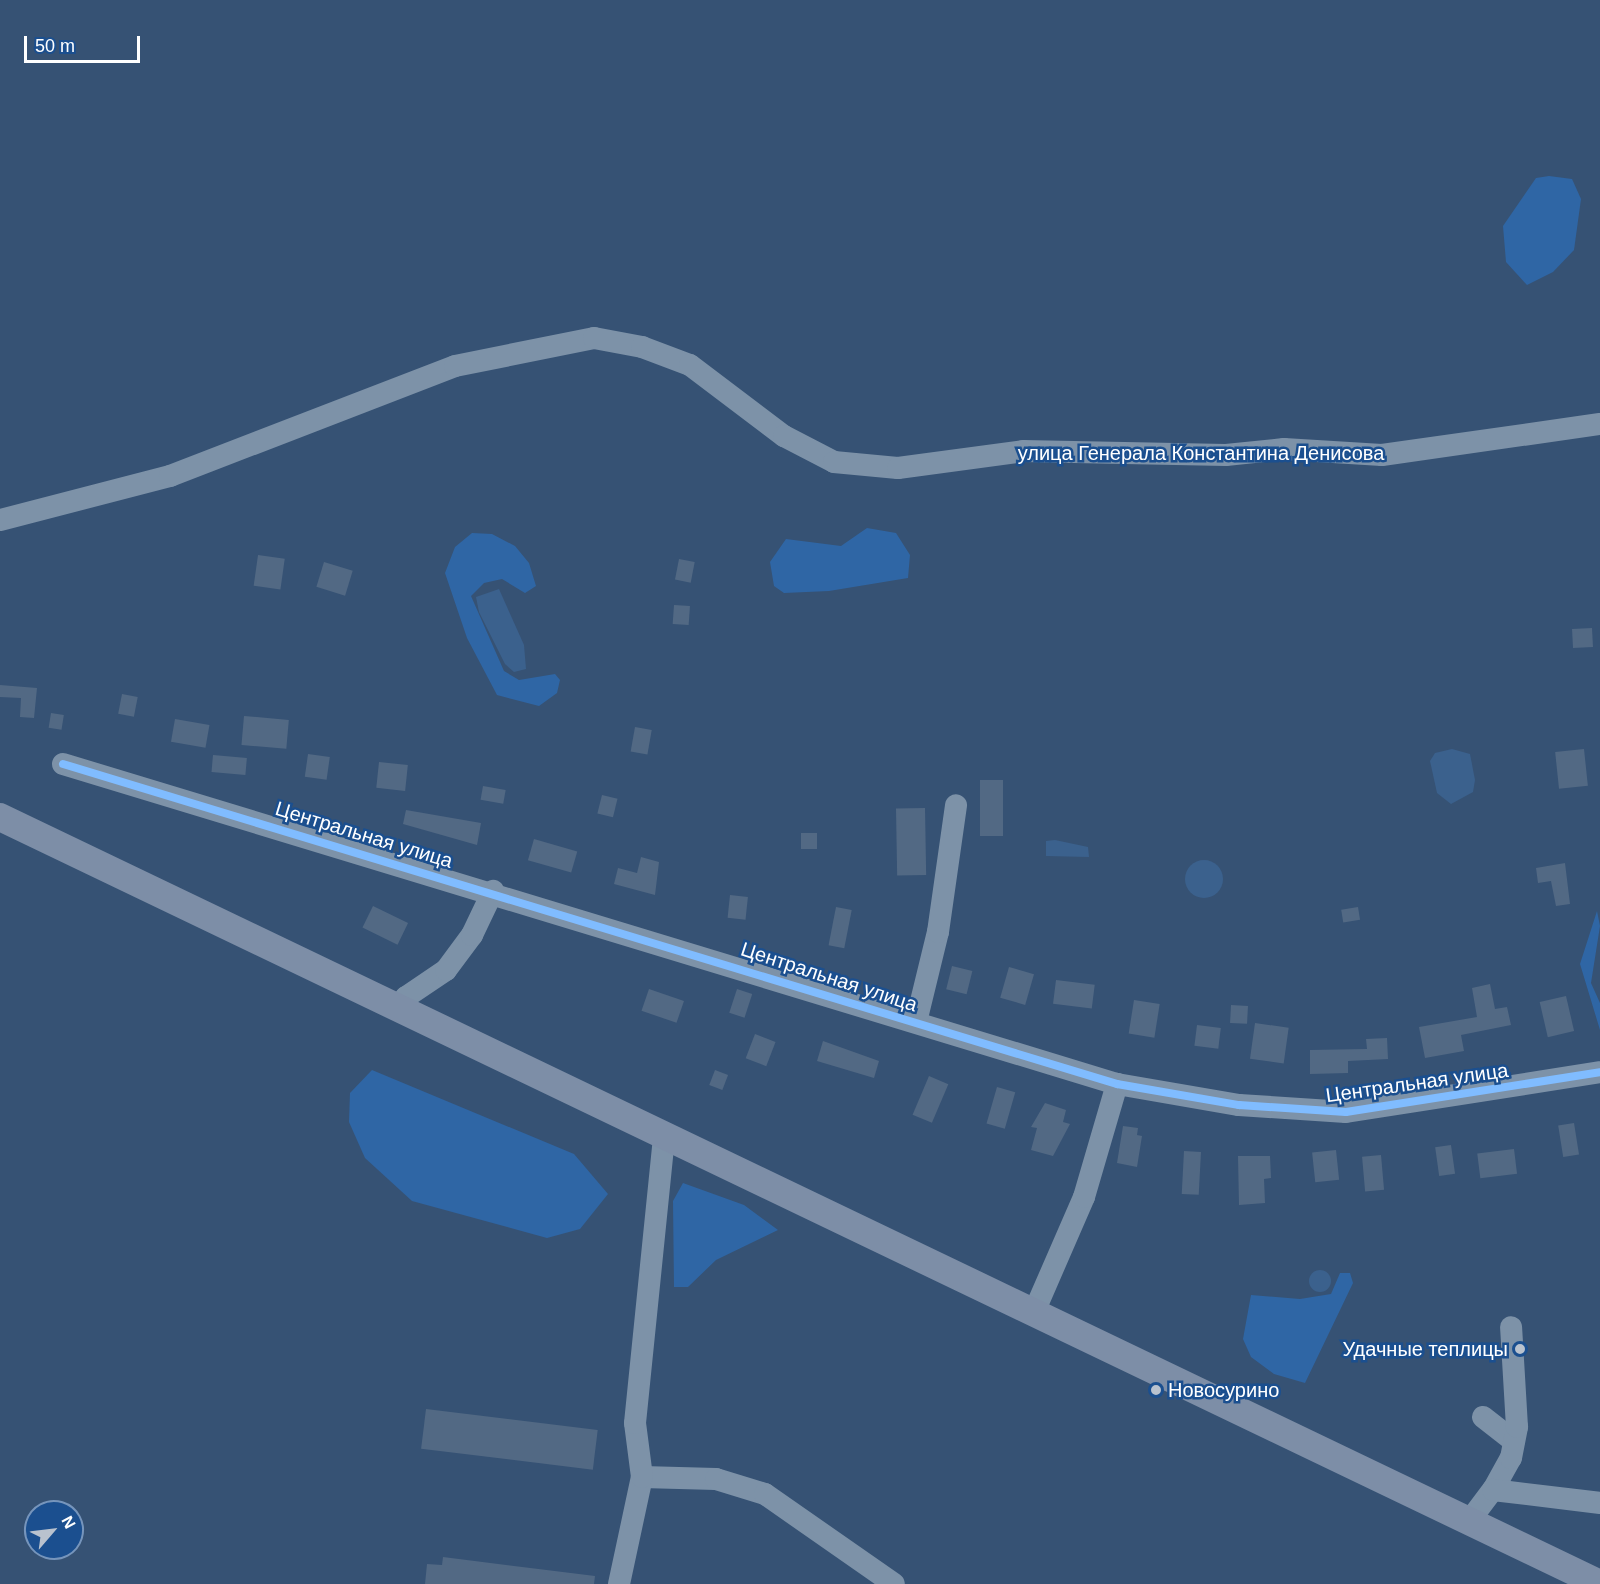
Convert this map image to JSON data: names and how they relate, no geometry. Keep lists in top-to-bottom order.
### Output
{
  "streets": {
    "street": ["улица Генерала Константина Денисова", "Центральная улица"]
  },
  "places": ["Удачные теплицы", "Новосурино"],
  "scale_bar": "50 m",
  "north": "top right"
}
